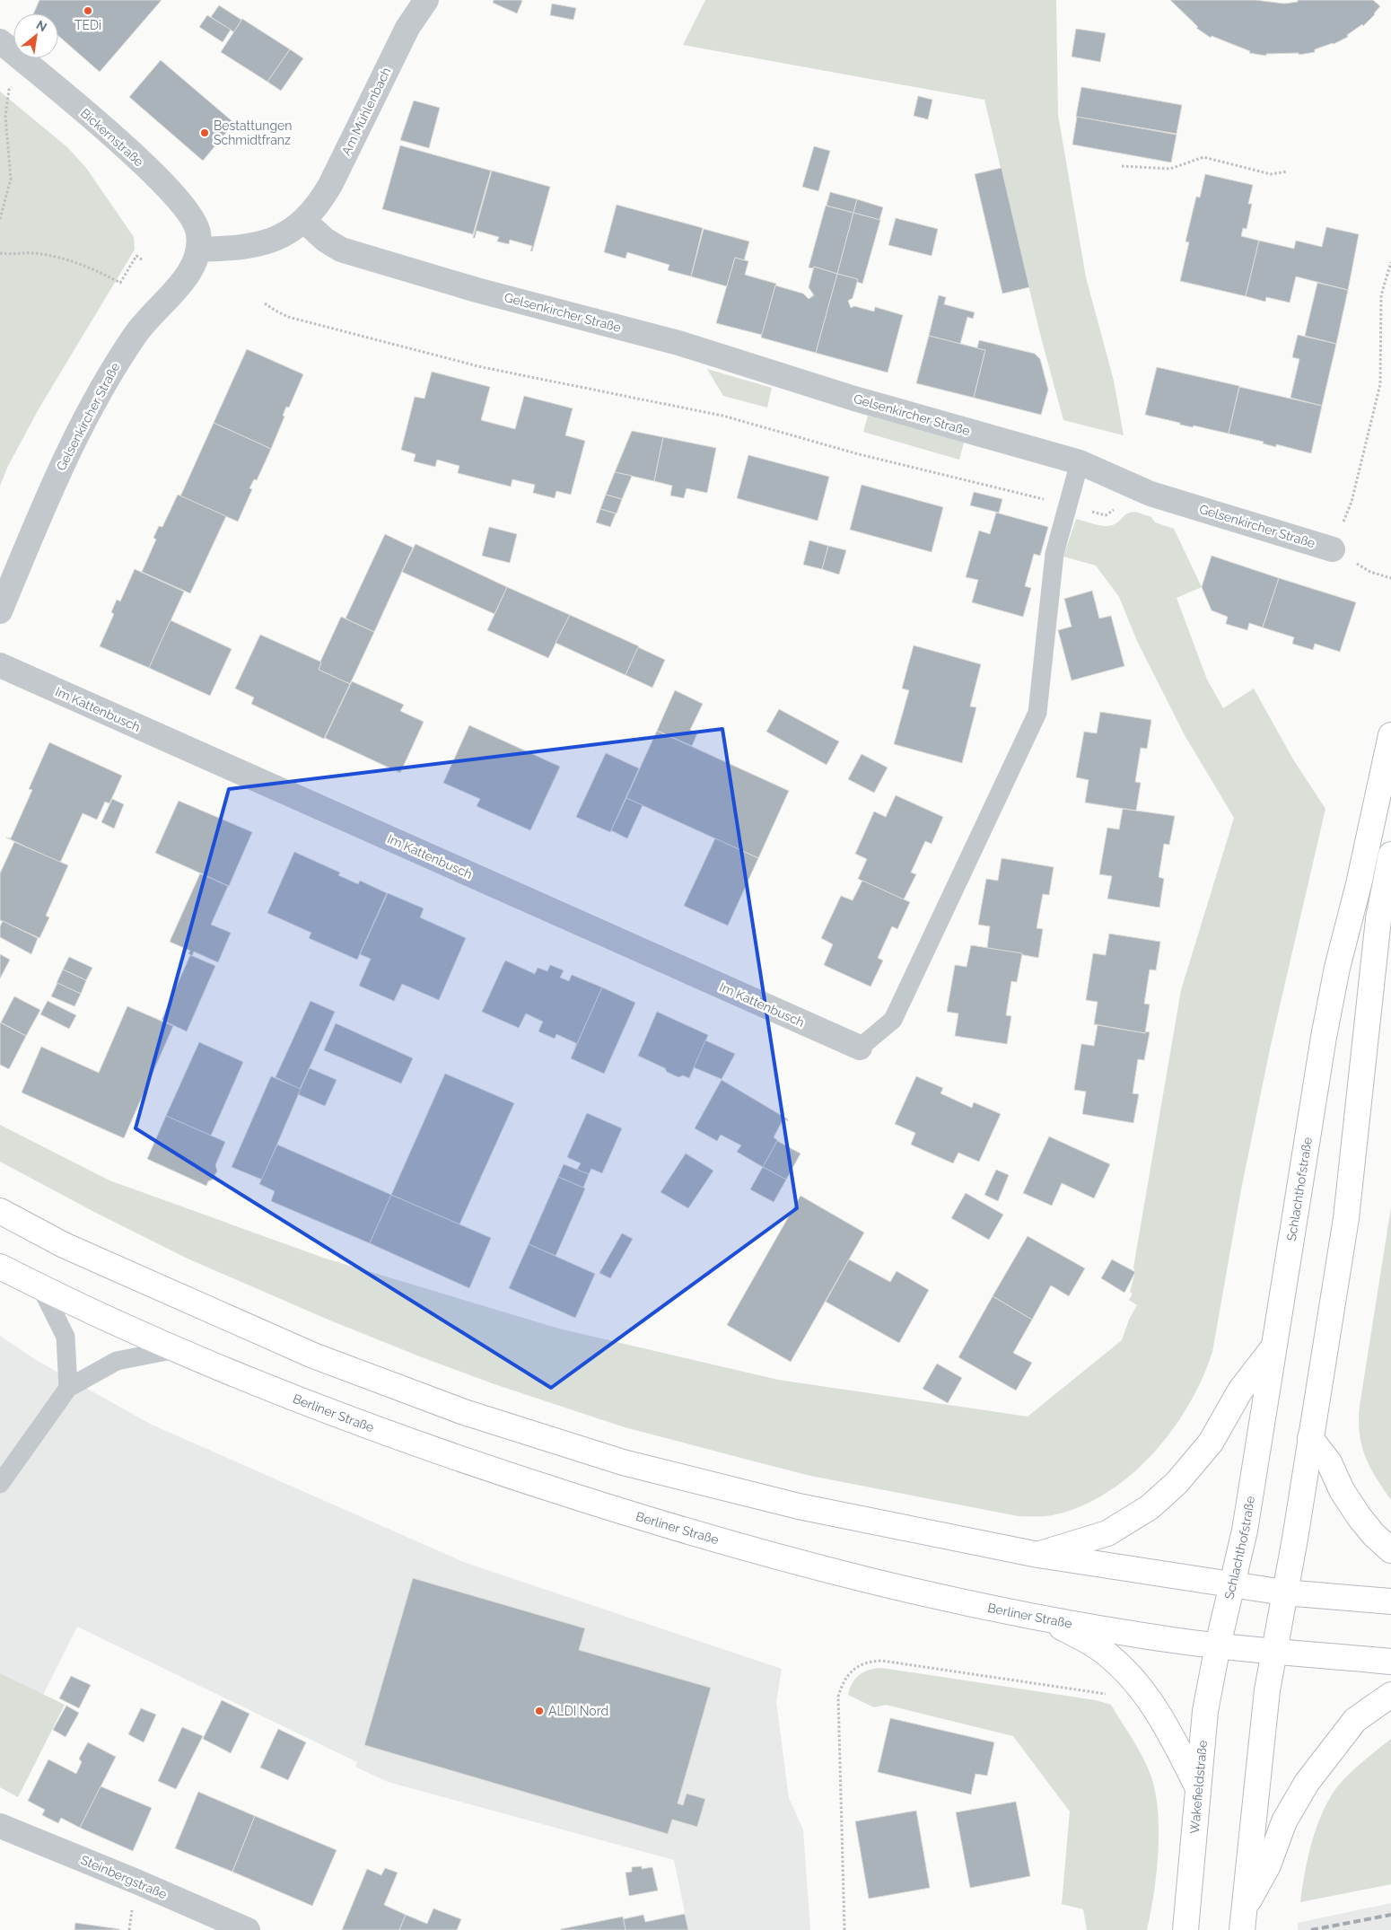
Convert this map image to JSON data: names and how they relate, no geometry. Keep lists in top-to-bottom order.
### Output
{
  "streets": {
    "main road": ["Schlachthofstraße", "Berliner Straße", "Wakefieldstraße"],
    "street": [
      "Am Mühlenbach",
      "Bickernstraße",
      "Gelsenkircher Straße",
      "Im Kattenbusch",
      "Steinbergstraße"
    ]
  },
  "crossings": [
    ["Am Mühlenbach", "Gelsenkircher Straße"],
    ["Bickernstraße", "Gelsenkircher Straße"],
    ["Schlachthofstraße", "Berliner Straße"],
    ["Schlachthofstraße", "Wakefieldstraße"],
    ["Berliner Straße", "Wakefieldstraße"]
  ],
  "places": ["TEDi", "Bestattungen Schmidtfranz", "ALDI Nord"],
  "north": "top right"
}
